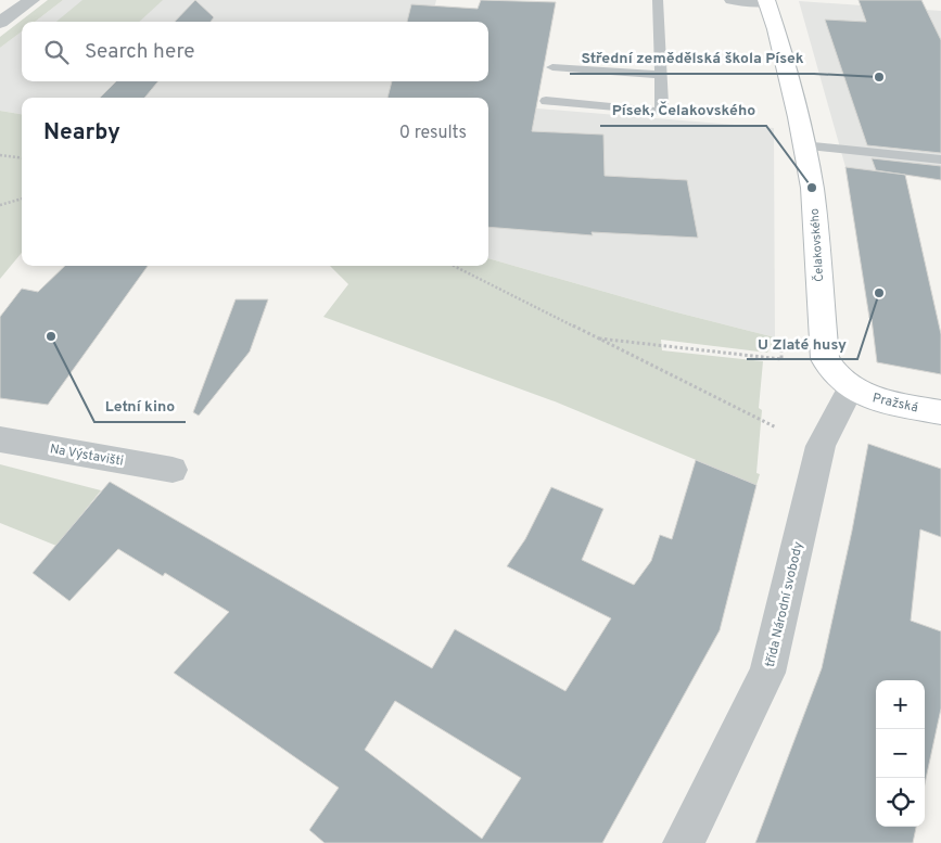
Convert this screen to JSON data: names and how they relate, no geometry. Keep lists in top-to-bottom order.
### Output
{
  "streets": {
    "main road": ["Čelakovského", "Pražská"],
    "street": ["Na Výstavišti", "třída Národní svobody"]
  },
  "crossings": [
    ["Čelakovského", "Pražská"],
    ["Čelakovského", "třída Národní svobody"],
    ["Pražská", "třída Národní svobody"]
  ],
  "places": [
    "Střední zemědělská škola Písek",
    "Písek, Čelakovského",
    "U Zlaté husy",
    "Letní kino"
  ],
  "page": {
    "search": "Search here",
    "heading": ["Nearby", "0 results"],
    "map_buttons": ["+", "−"]
  }
}
